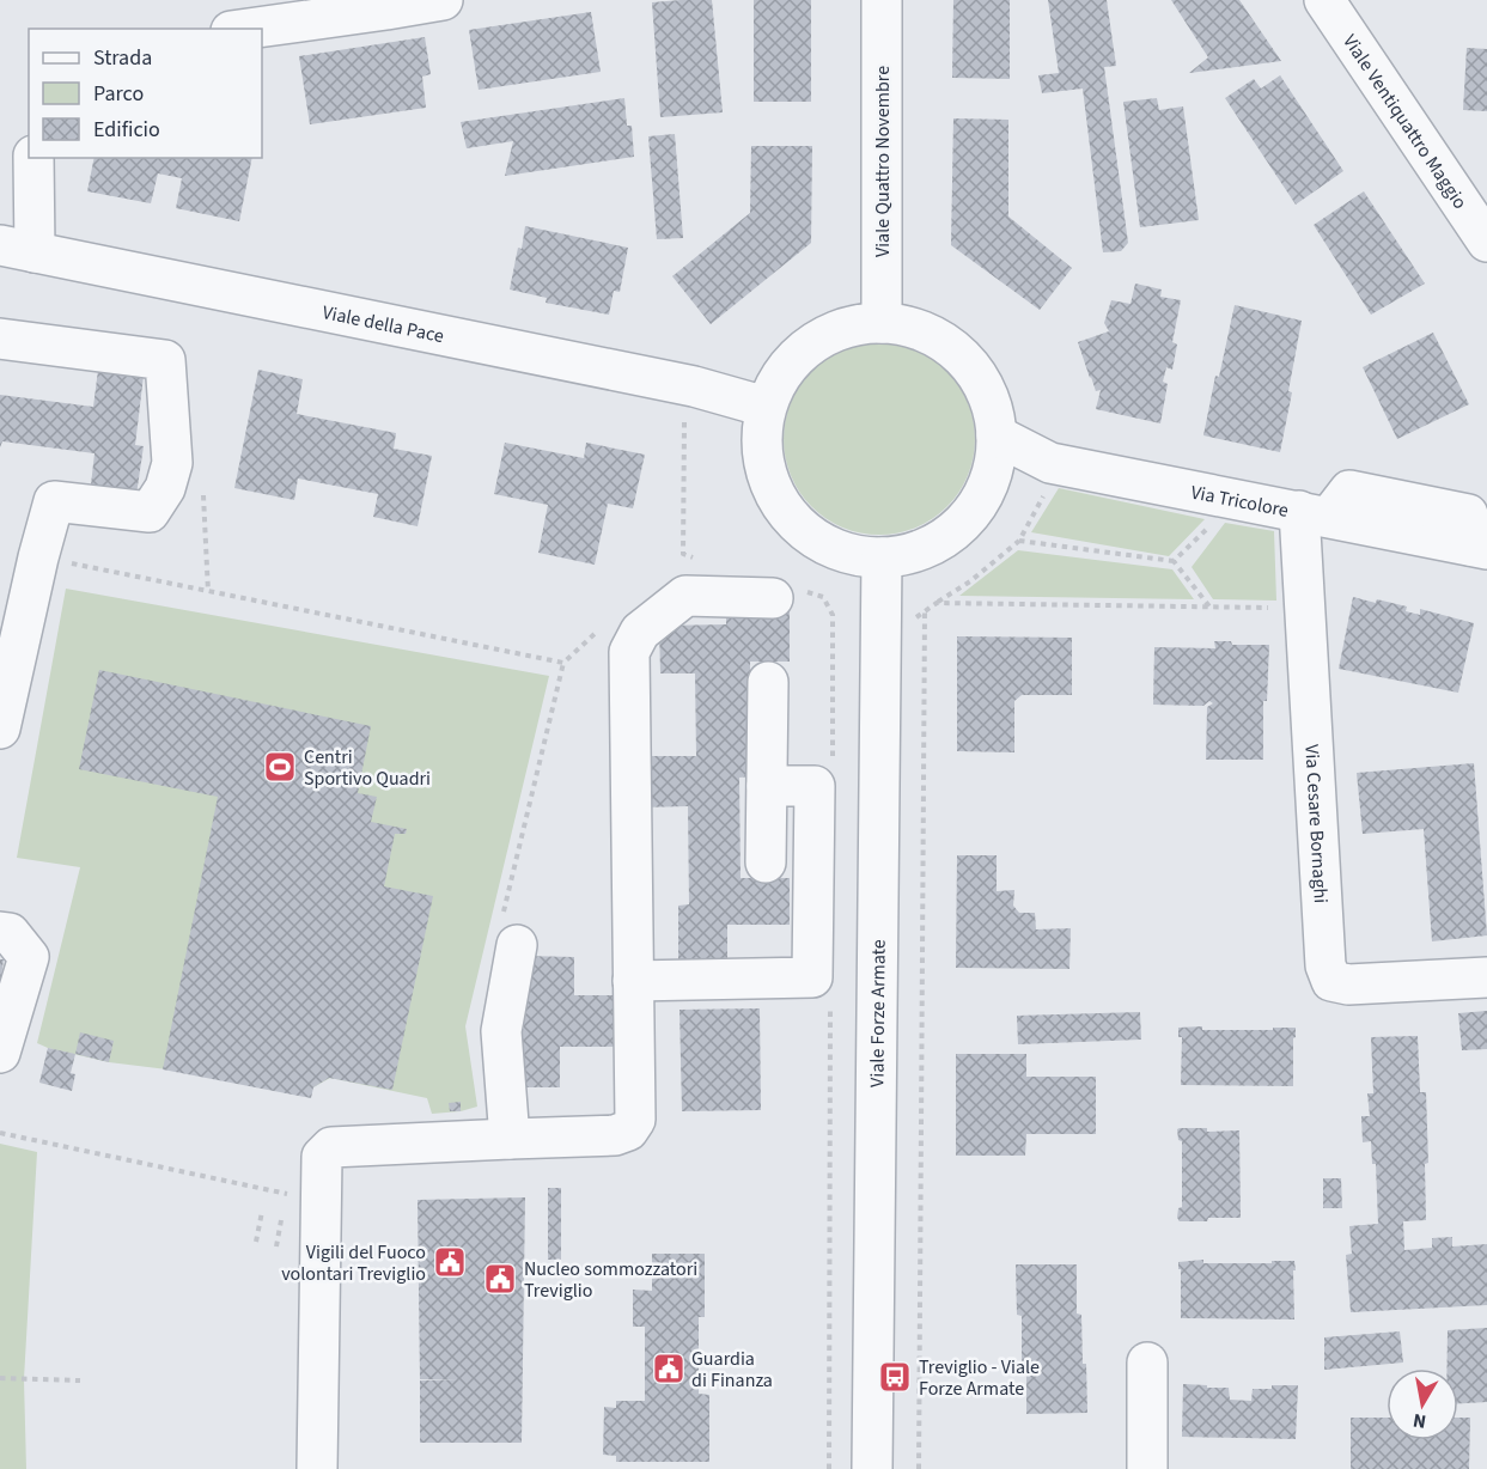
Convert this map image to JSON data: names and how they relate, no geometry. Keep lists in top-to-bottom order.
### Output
{
  "streets": {
    "street": [
      "Viale Ventiquattro Maggio",
      "Viale Quattro Novembre",
      "Viale della Pace",
      "Via Tricolore",
      "Via Cesare Bornaghi",
      "Viale Forze Armate"
    ]
  },
  "crossings": [
    ["Viale Quattro Novembre", "Viale della Pace"],
    ["Viale Quattro Novembre", "Via Tricolore"],
    ["Viale Quattro Novembre", "Viale Forze Armate"],
    ["Viale della Pace", "Via Tricolore"],
    ["Viale della Pace", "Viale Forze Armate"],
    ["Via Tricolore", "Via Cesare Bornaghi"],
    ["Via Tricolore", "Viale Forze Armate"]
  ],
  "places": {
    "sports": ["Centri Sportivo Quadri"],
    "public building": ["Vigili del Fuoco volontari Treviglio", "Nucleo sommozzatori Treviglio", "Guardia di Finanza"],
    "bus stop": ["Treviglio - Viale Forze Armate"]
  },
  "legend": ["Strada", "Parco", "Edificio"],
  "north": "bottom"
}
